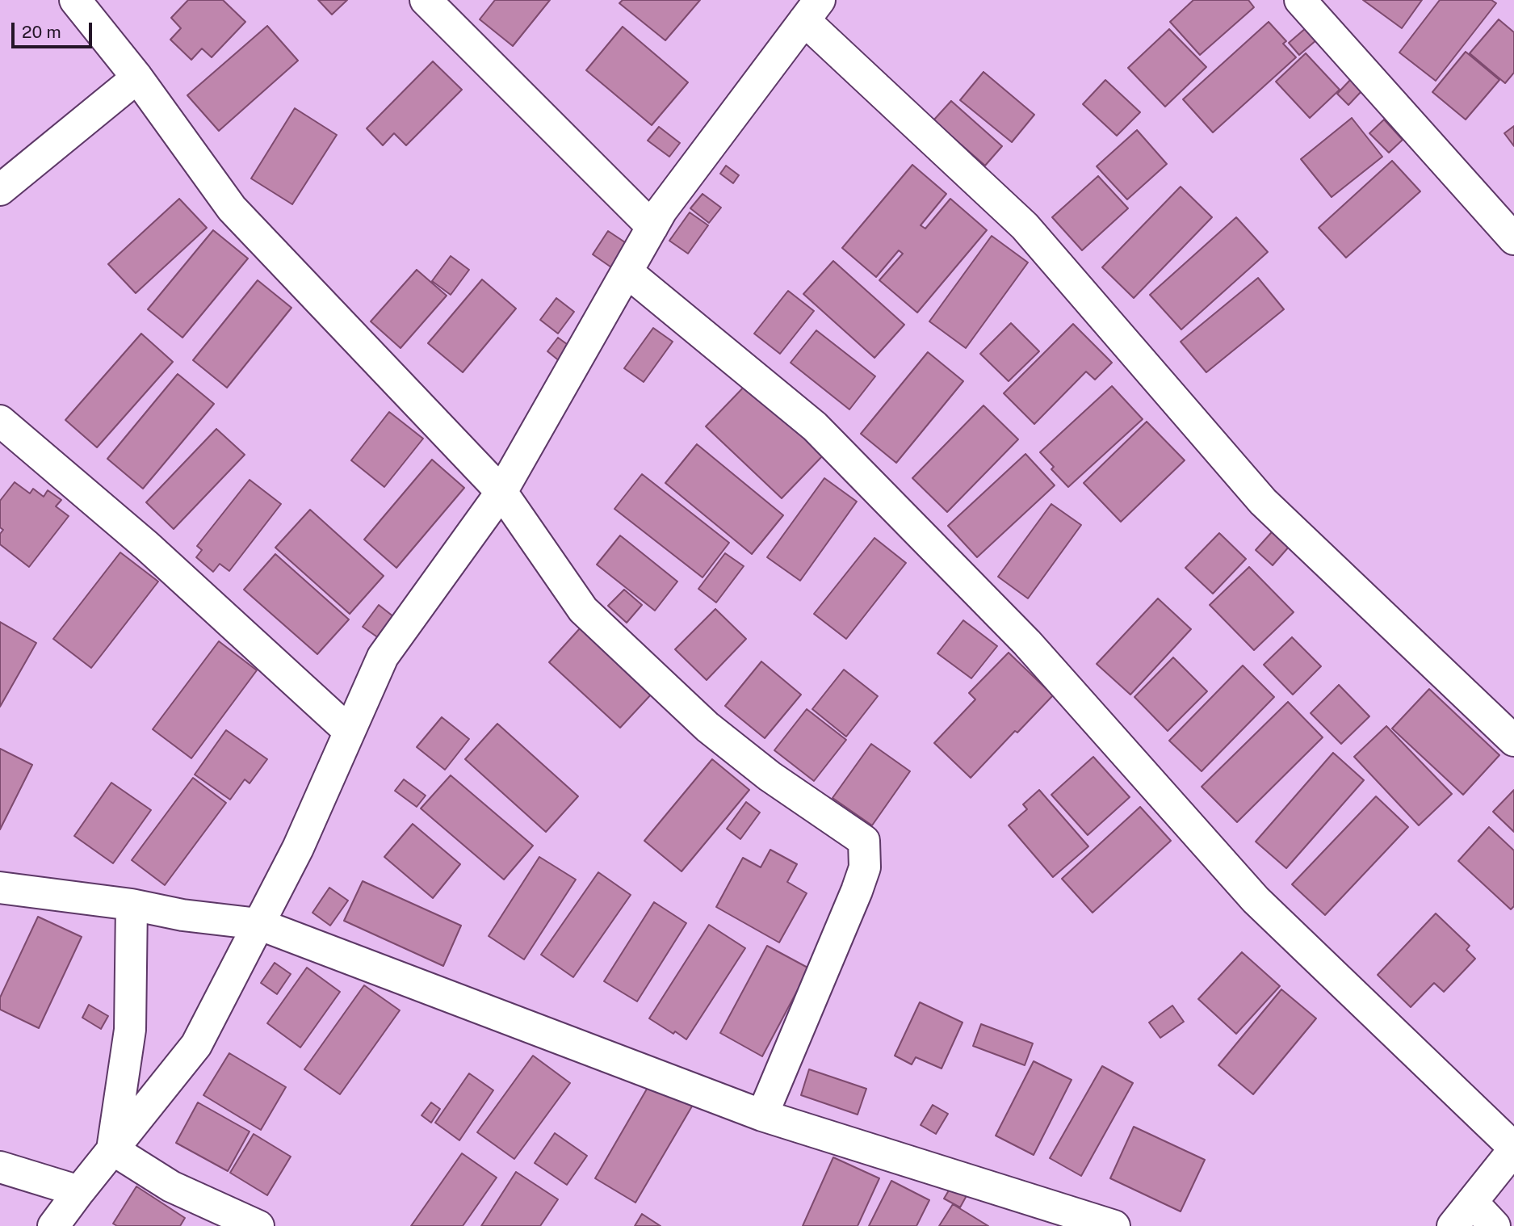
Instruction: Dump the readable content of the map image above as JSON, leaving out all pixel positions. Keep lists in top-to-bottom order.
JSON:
{
  "scale_bar": "20 m"
}
